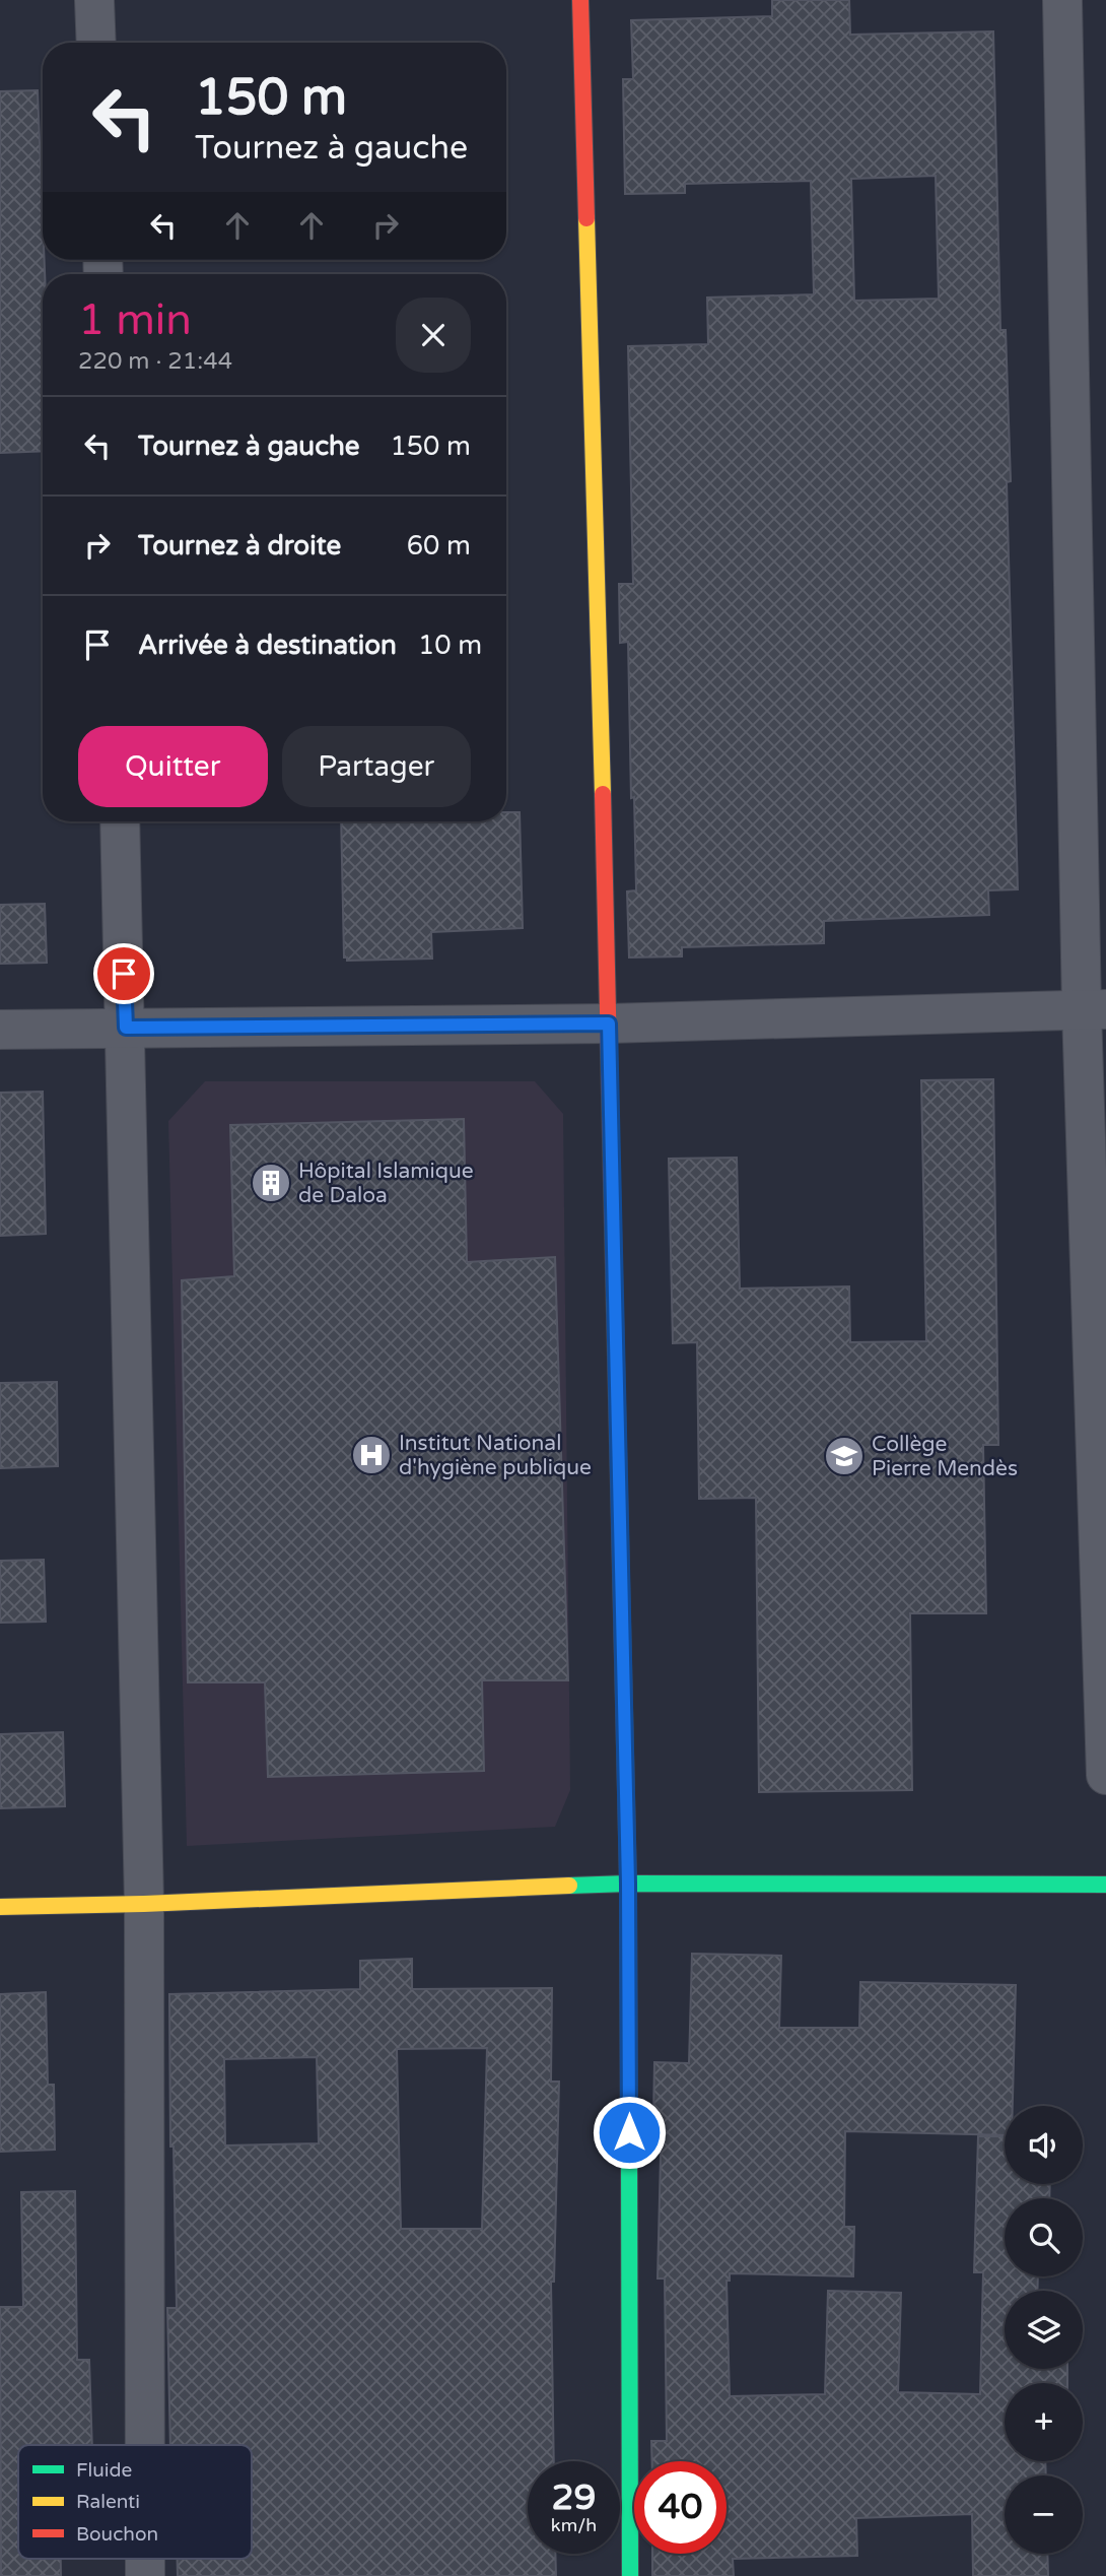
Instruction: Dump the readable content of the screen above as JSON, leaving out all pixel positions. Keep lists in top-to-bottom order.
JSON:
{
  "places": {
    "building": ["Hôpital Islamique de Daloa"],
    "hospital": ["Institut National d'hygiène publique"],
    "school or university": ["Collège Pierre Mendès"]
  },
  "legend": ["Fluide", "Ralenti", "Bouchon"],
  "page": {
    "turn": ["150 m", "Tournez à gauche"],
    "heading": ["1 min", "220 m · 21:44"],
    "list": [
      {
        "name": "Tournez à gauche",
        "value": "150 m"
      },
      {
        "name": "Tournez à droite",
        "value": "60 m"
      },
      {
        "name": "Arrivée à destination",
        "value": "10 m"
      }
    ],
    "buttons": ["Quitter", "Partager"],
    "map_buttons": ["+", "−"],
    "speed": "29 km/h",
    "limit": "40"
  }
}
